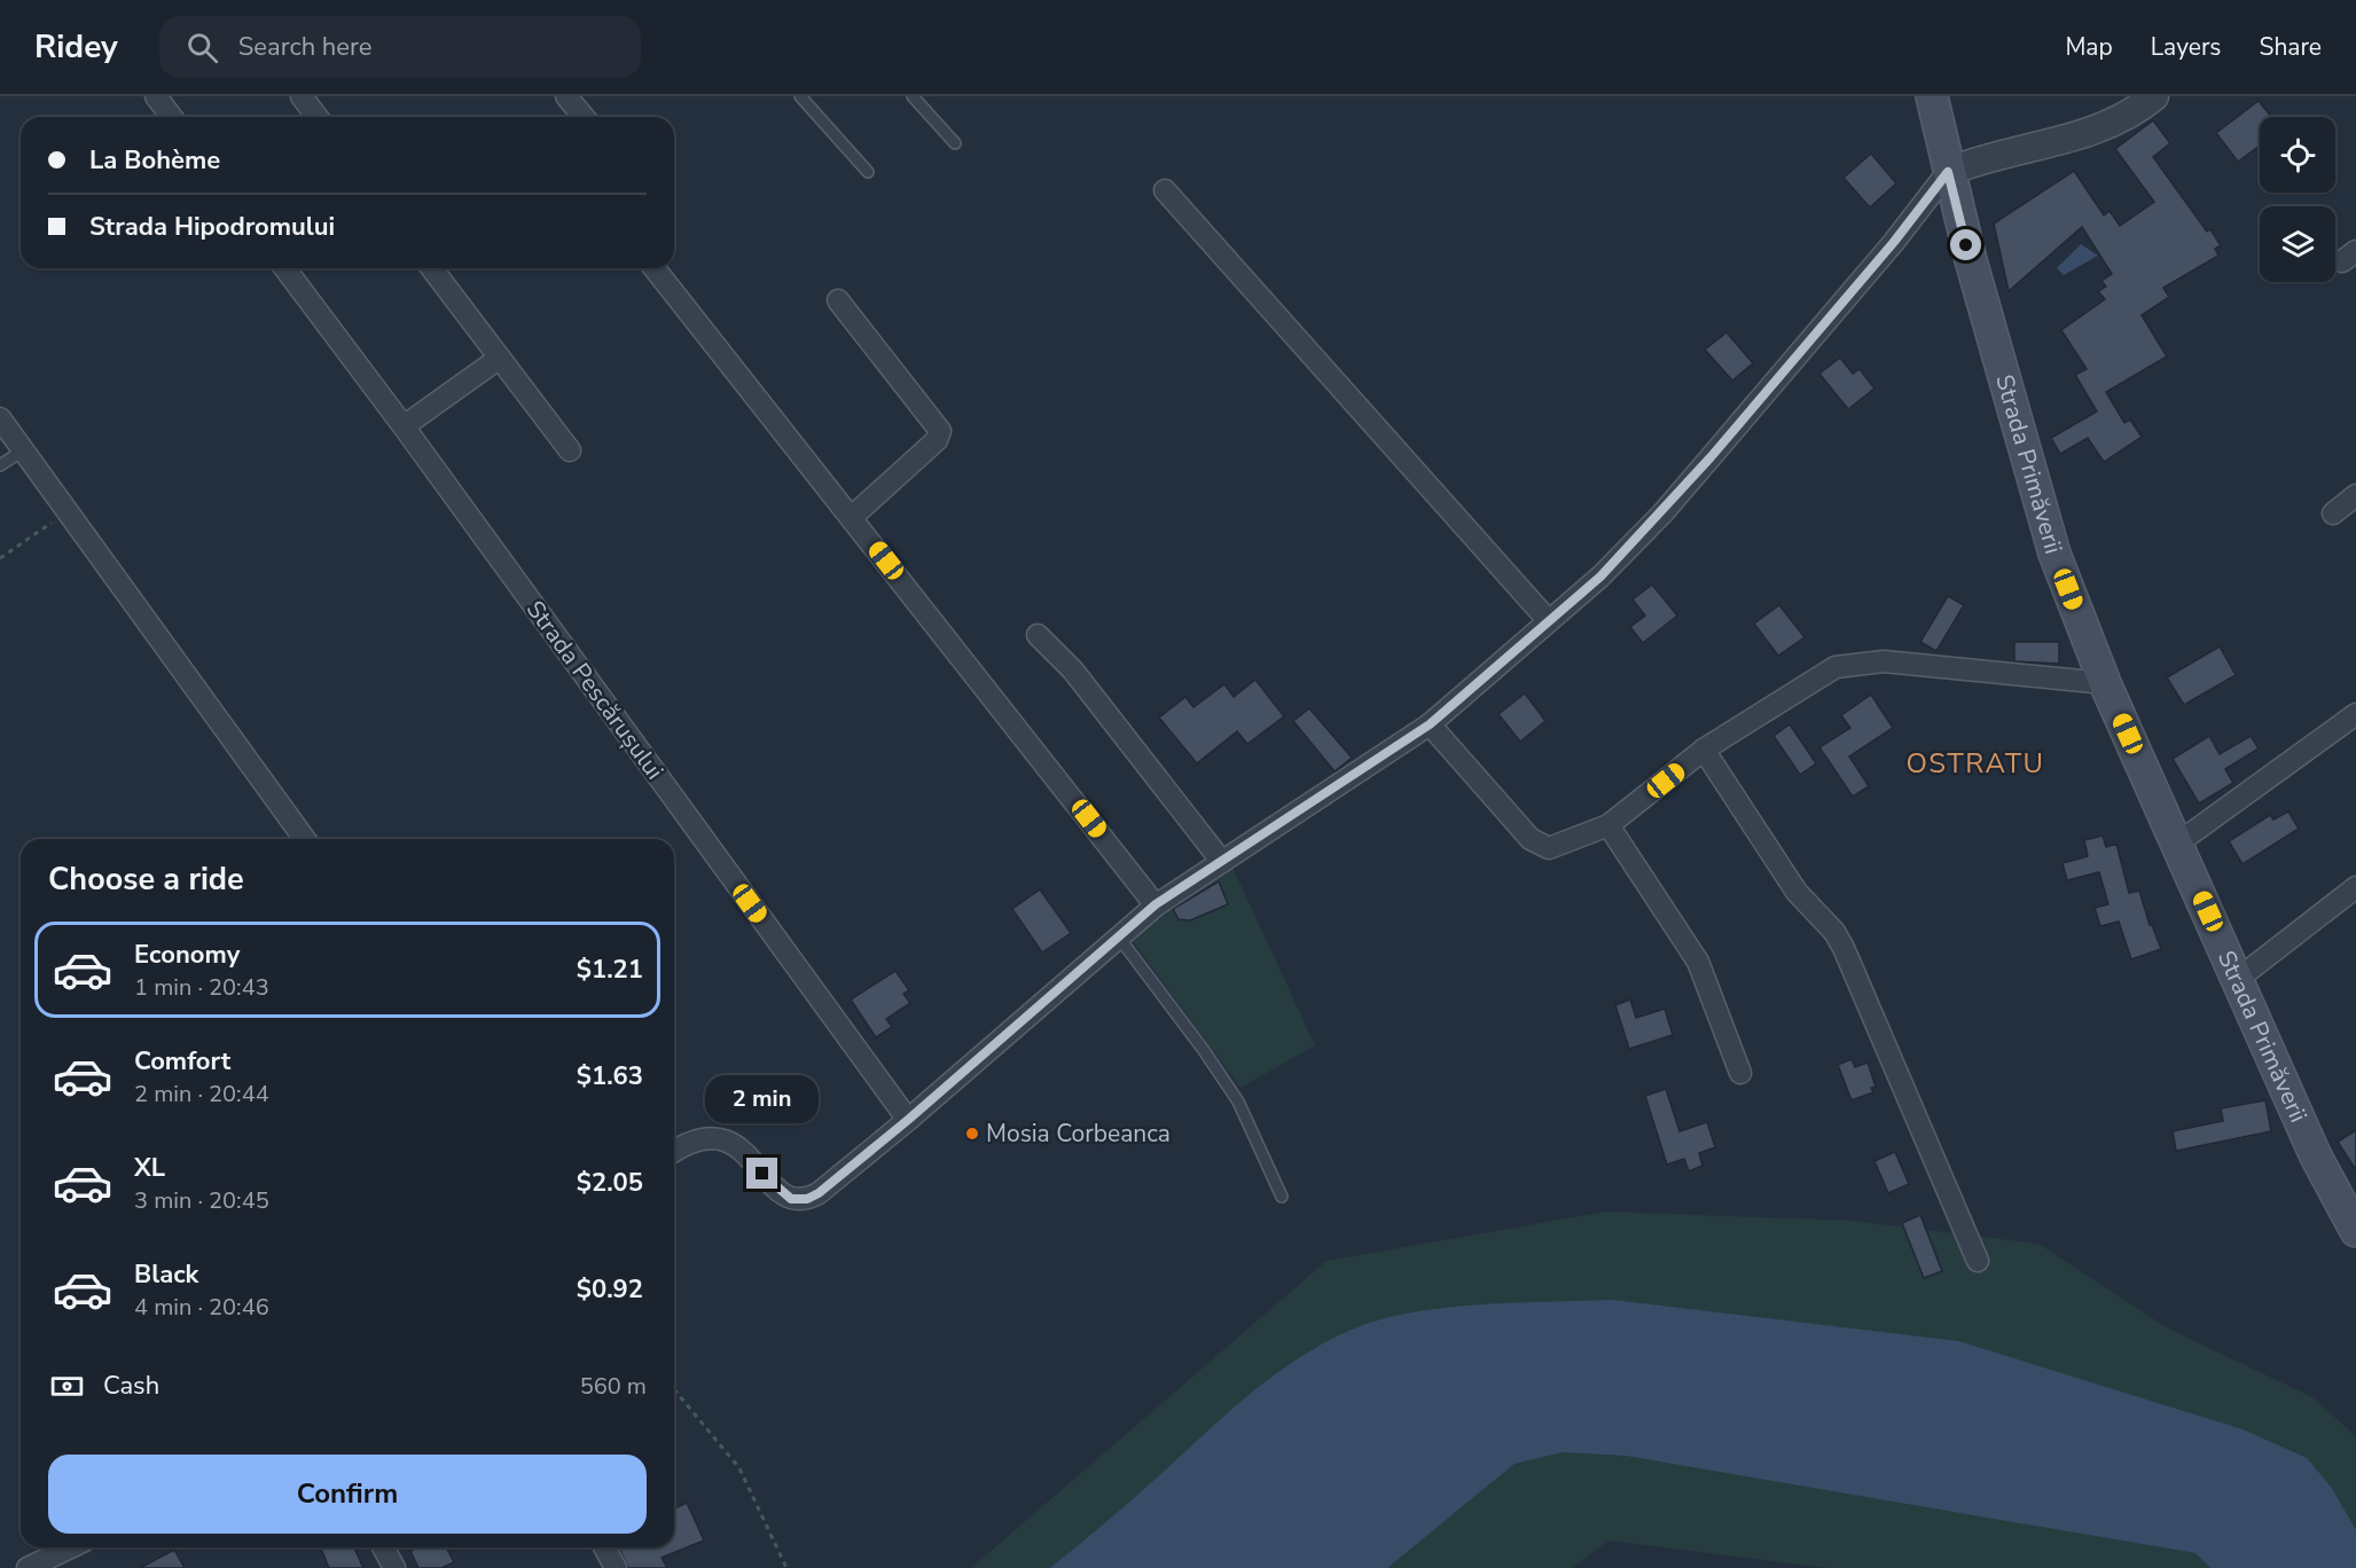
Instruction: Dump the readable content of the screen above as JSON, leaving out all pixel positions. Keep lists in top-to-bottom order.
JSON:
{
  "streets": {
    "main road": ["Strada Primăverii"],
    "street": ["Strada Pescărușului"]
  },
  "districts": ["OSTRATU"],
  "places": ["Mosia Corbeanca"],
  "page": {
    "header": "Ridey",
    "search": "Search here",
    "nav": ["Map", "Layers", "Share"],
    "banner": ["La Bohème", "Strada Hipodromului"],
    "heading": "Choose a ride",
    "list": [
      {
        "name": "Economy",
        "note": "1 min · 20:43",
        "value": "$1.21"
      },
      {
        "name": "Comfort",
        "note": "2 min · 20:44",
        "value": "$1.63"
      },
      {
        "name": "XL",
        "note": "3 min · 20:45",
        "value": "$2.05"
      },
      {
        "name": "Black",
        "note": "4 min · 20:46",
        "value": "$0.92"
      }
    ],
    "bubble": "2 min",
    "pay": ["Cash", "560 m"],
    "buttons": "Confirm"
  }
}
